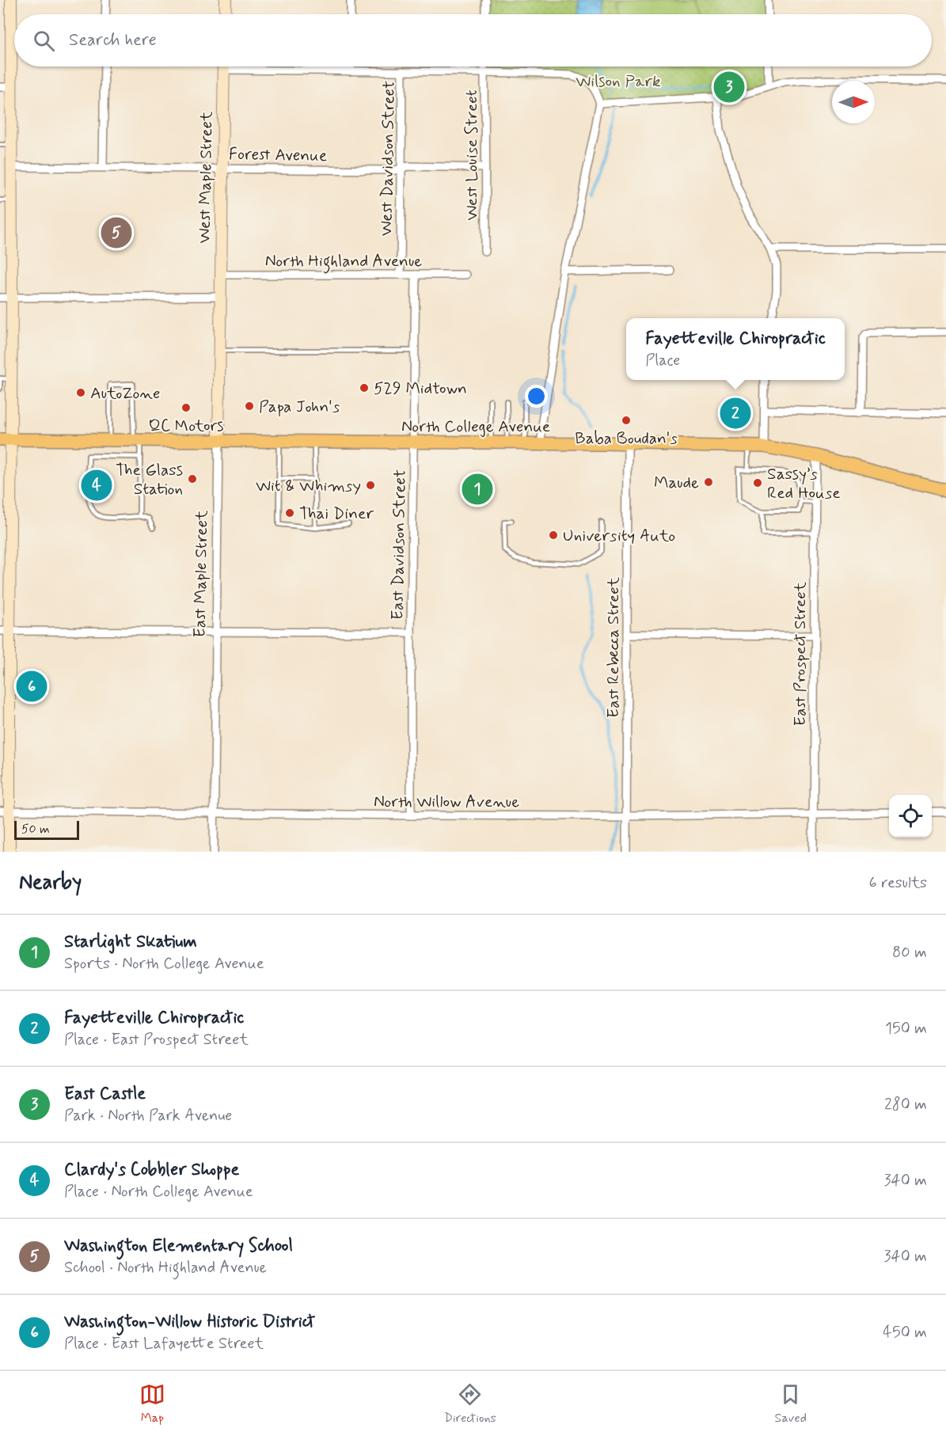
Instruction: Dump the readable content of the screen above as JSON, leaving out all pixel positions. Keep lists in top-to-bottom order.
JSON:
{
  "streets": {
    "main road": ["North College Avenue"],
    "street": [
      "Forest Avenue",
      "West Louise Street",
      "West Davidson Street",
      "West Maple Street",
      "North Highland Avenue",
      "East Davidson Street",
      "East Maple Street",
      "East Rebecca Street",
      "East Prospect Street",
      "North Willow Avenue"
    ]
  },
  "crossings": [
    ["Forest Avenue", "West Louise Street"],
    ["Forest Avenue", "West Davidson Street"],
    ["Forest Avenue", "West Maple Street"],
    ["West Davidson Street", "North Highland Avenue"],
    ["West Maple Street", "North Highland Avenue"],
    ["West Maple Street", "East Maple Street"],
    ["North Highland Avenue", "East Davidson Street"],
    ["North College Avenue", "East Davidson Street"],
    ["North College Avenue", "East Maple Street"],
    ["North College Avenue", "East Rebecca Street"],
    ["North College Avenue", "East Prospect Street"],
    ["East Davidson Street", "North Willow Avenue"],
    ["East Maple Street", "North Willow Avenue"],
    ["East Rebecca Street", "North Willow Avenue"],
    ["East Prospect Street", "North Willow Avenue"]
  ],
  "parks": ["Wilson Park"],
  "places": [
    "529 Midtown",
    "AutoZone",
    "Papa John's",
    "QC Motors",
    "Baba Boudan's",
    "The Glass Station",
    "Maude",
    "Sassy’s Red House",
    "Wit & Whimsy",
    "Thai Diner",
    "University Auto"
  ],
  "scale_bar": "50 m",
  "north": "right",
  "page": {
    "search": "Search here",
    "pins": [
      "3",
      "5",
      "2",
      "4",
      "1",
      "6"
    ],
    "popup": ["Fayetteville Chiropractic", "Place"],
    "scale": "50 m",
    "heading": ["Nearby", "6 results"],
    "list": [
      {
        "mark": "1",
        "name": "Starlight Skatium",
        "note": "Sports · North College Avenue",
        "value": "80 m"
      },
      {
        "mark": "2",
        "name": "Fayetteville Chiropractic",
        "note": "Place · East Prospect Street",
        "value": "150 m"
      },
      {
        "mark": "3",
        "name": "East Castle",
        "note": "Park · North Park Avenue",
        "value": "280 m"
      },
      {
        "mark": "4",
        "name": "Clardy's Cobbler Shoppe",
        "note": "Place · North College Avenue",
        "value": "340 m"
      },
      {
        "mark": "5",
        "name": "Washington Elementary School",
        "note": "School · North Highland Avenue",
        "value": "340 m"
      },
      {
        "mark": "6",
        "name": "Washington-Willow Historic District",
        "note": "Place · East Lafayette Street",
        "value": "450 m"
      }
    ],
    "nav": ["Map", "Directions", "Saved"]
  }
}
